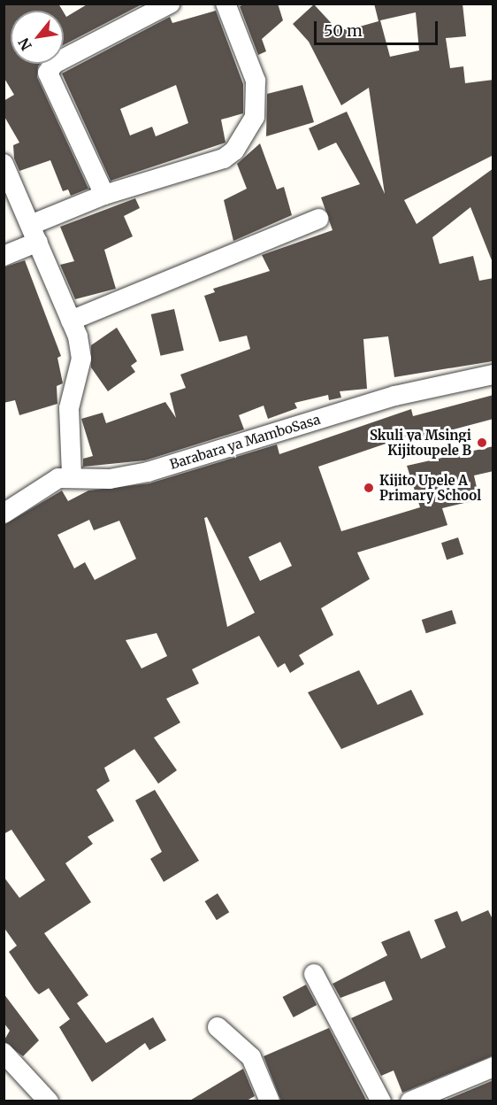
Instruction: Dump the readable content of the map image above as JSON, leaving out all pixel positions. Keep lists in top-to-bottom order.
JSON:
{
  "streets": {
    "street": ["Barabara ya MamboSasa"]
  },
  "places": ["Skuli ya Msingi Kijitoupele B", "Kijito Upele A Primary School"],
  "scale_bar": "50 m",
  "north": "bottom left"
}
